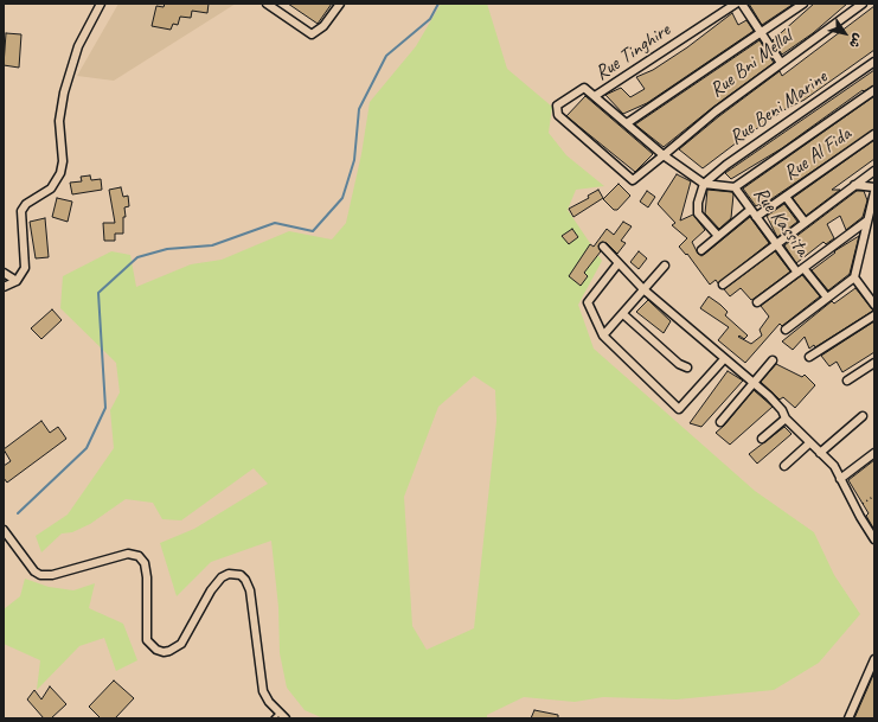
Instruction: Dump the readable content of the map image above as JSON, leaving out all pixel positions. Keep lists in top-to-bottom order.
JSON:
{
  "streets": {
    "street": [
      "Rue Tinghire",
      "Rue Bni Mellal",
      "Rue Beni Marine",
      "Rue Al Fida",
      "Rue Kassita"
    ]
  },
  "crossings": [
    ["Rue Tinghire", "Rue Kassita"],
    ["Rue Bni Mellal", "Rue Kassita"],
    ["Rue Beni Marine", "Rue Kassita"],
    ["Rue Al Fida", "Rue Kassita"]
  ],
  "north": "bottom right"
}
